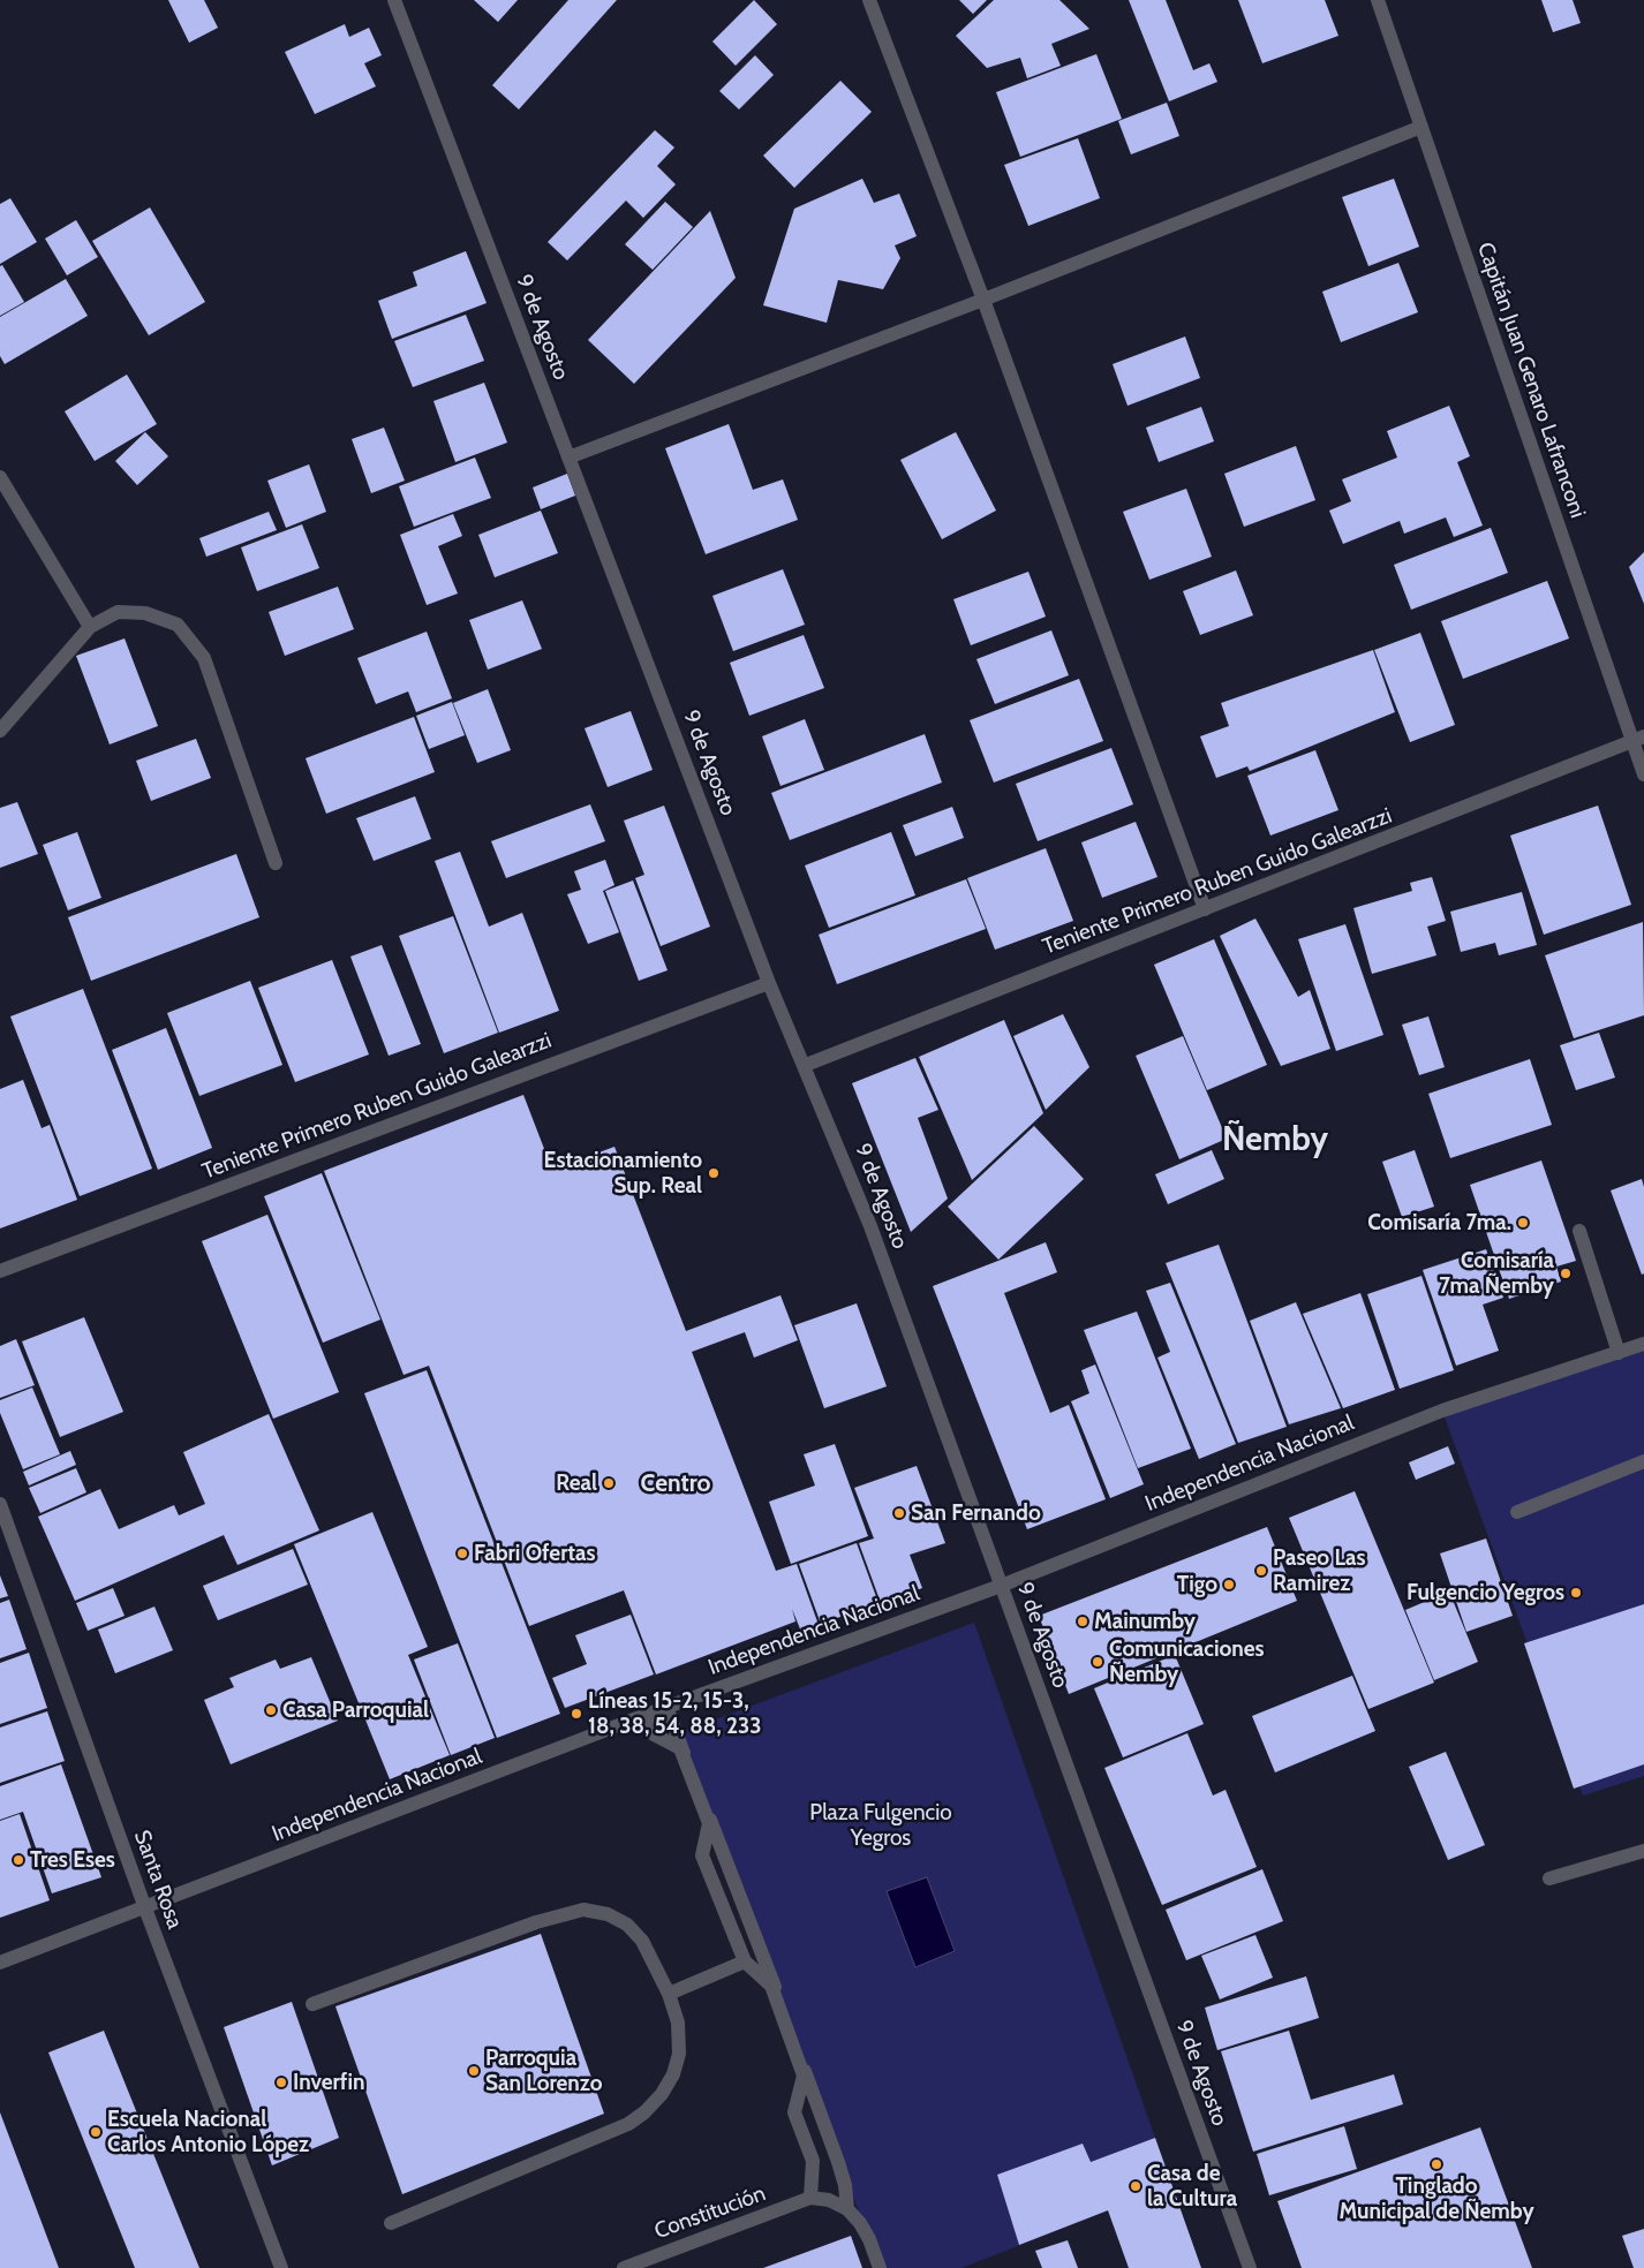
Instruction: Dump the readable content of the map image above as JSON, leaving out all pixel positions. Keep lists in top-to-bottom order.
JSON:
{
  "streets": {
    "street": [
      "9 de Agosto",
      "Capitán Juan Genaro Lafranconi",
      "Teniente Primero Ruben Guido Galearzzi",
      "Independencia Nacional",
      "Santa Rosa",
      "Constitución"
    ]
  },
  "crossings": [
    ["9 de Agosto", "Teniente Primero Ruben Guido Galearzzi"],
    ["9 de Agosto", "Independencia Nacional"],
    ["Capitán Juan Genaro Lafranconi", "Teniente Primero Ruben Guido Galearzzi"],
    ["Independencia Nacional", "Santa Rosa"]
  ],
  "districts": ["Ñemby", "Centro"],
  "parks": ["Plaza Fulgencio Yegros"],
  "places": [
    "Estacionamiento Sup. Real",
    "Comisaría 7ma.",
    "Comisaría 7ma Ñemby",
    "Real",
    "San Fernando",
    "Fabri Ofertas",
    "Paseo Las Ramirez",
    "Tigo",
    "Fulgencio Yegros",
    "Mainumby",
    "Comunicaciones Ñemby",
    "Casa Parroquial",
    "Líneas 15-2, 15-3, 18, 38, 54, 88, 233",
    "Tres Eses",
    "Parroquia San Lorenzo",
    "Inverfin",
    "Escuela Nacional Carlos Antonio López",
    "Tinglado Municipal de Ñemby",
    "Casa de la Cultura"
  ]
}
